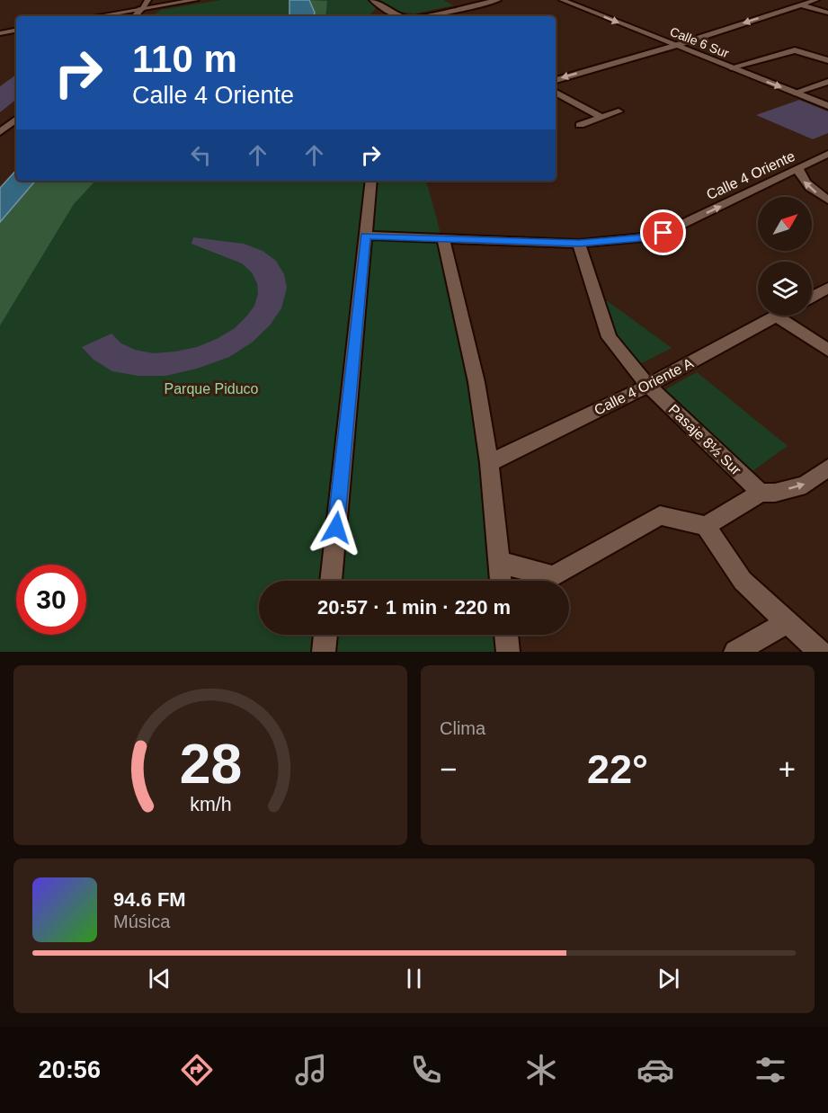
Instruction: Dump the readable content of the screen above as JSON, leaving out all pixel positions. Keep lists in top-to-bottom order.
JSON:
{
  "streets": {
    "street": [
      "Calle 6 Sur",
      "Calle 4 Oriente",
      "Calle 4 Oriente A",
      "Pasaje 8½ Sur"
    ]
  },
  "crossings": [
    ["Calle 4 Oriente", "Pasaje 8½ Sur"],
    ["Calle 4 Oriente A", "Pasaje 8½ Sur"]
  ],
  "parks": ["Parque Piduco"],
  "north": "top right",
  "page": {
    "turn": ["110 m", "Calle 4 Oriente"],
    "limit": "30",
    "trip": "20:57 · 1 min · 220 m",
    "tile": "Clima",
    "heat": ["−", "22°", "+"],
    "song": ["94.6 FM", "Música"],
    "tabs": "20:56",
    "gauge": ["28", "km/h"]
  }
}
